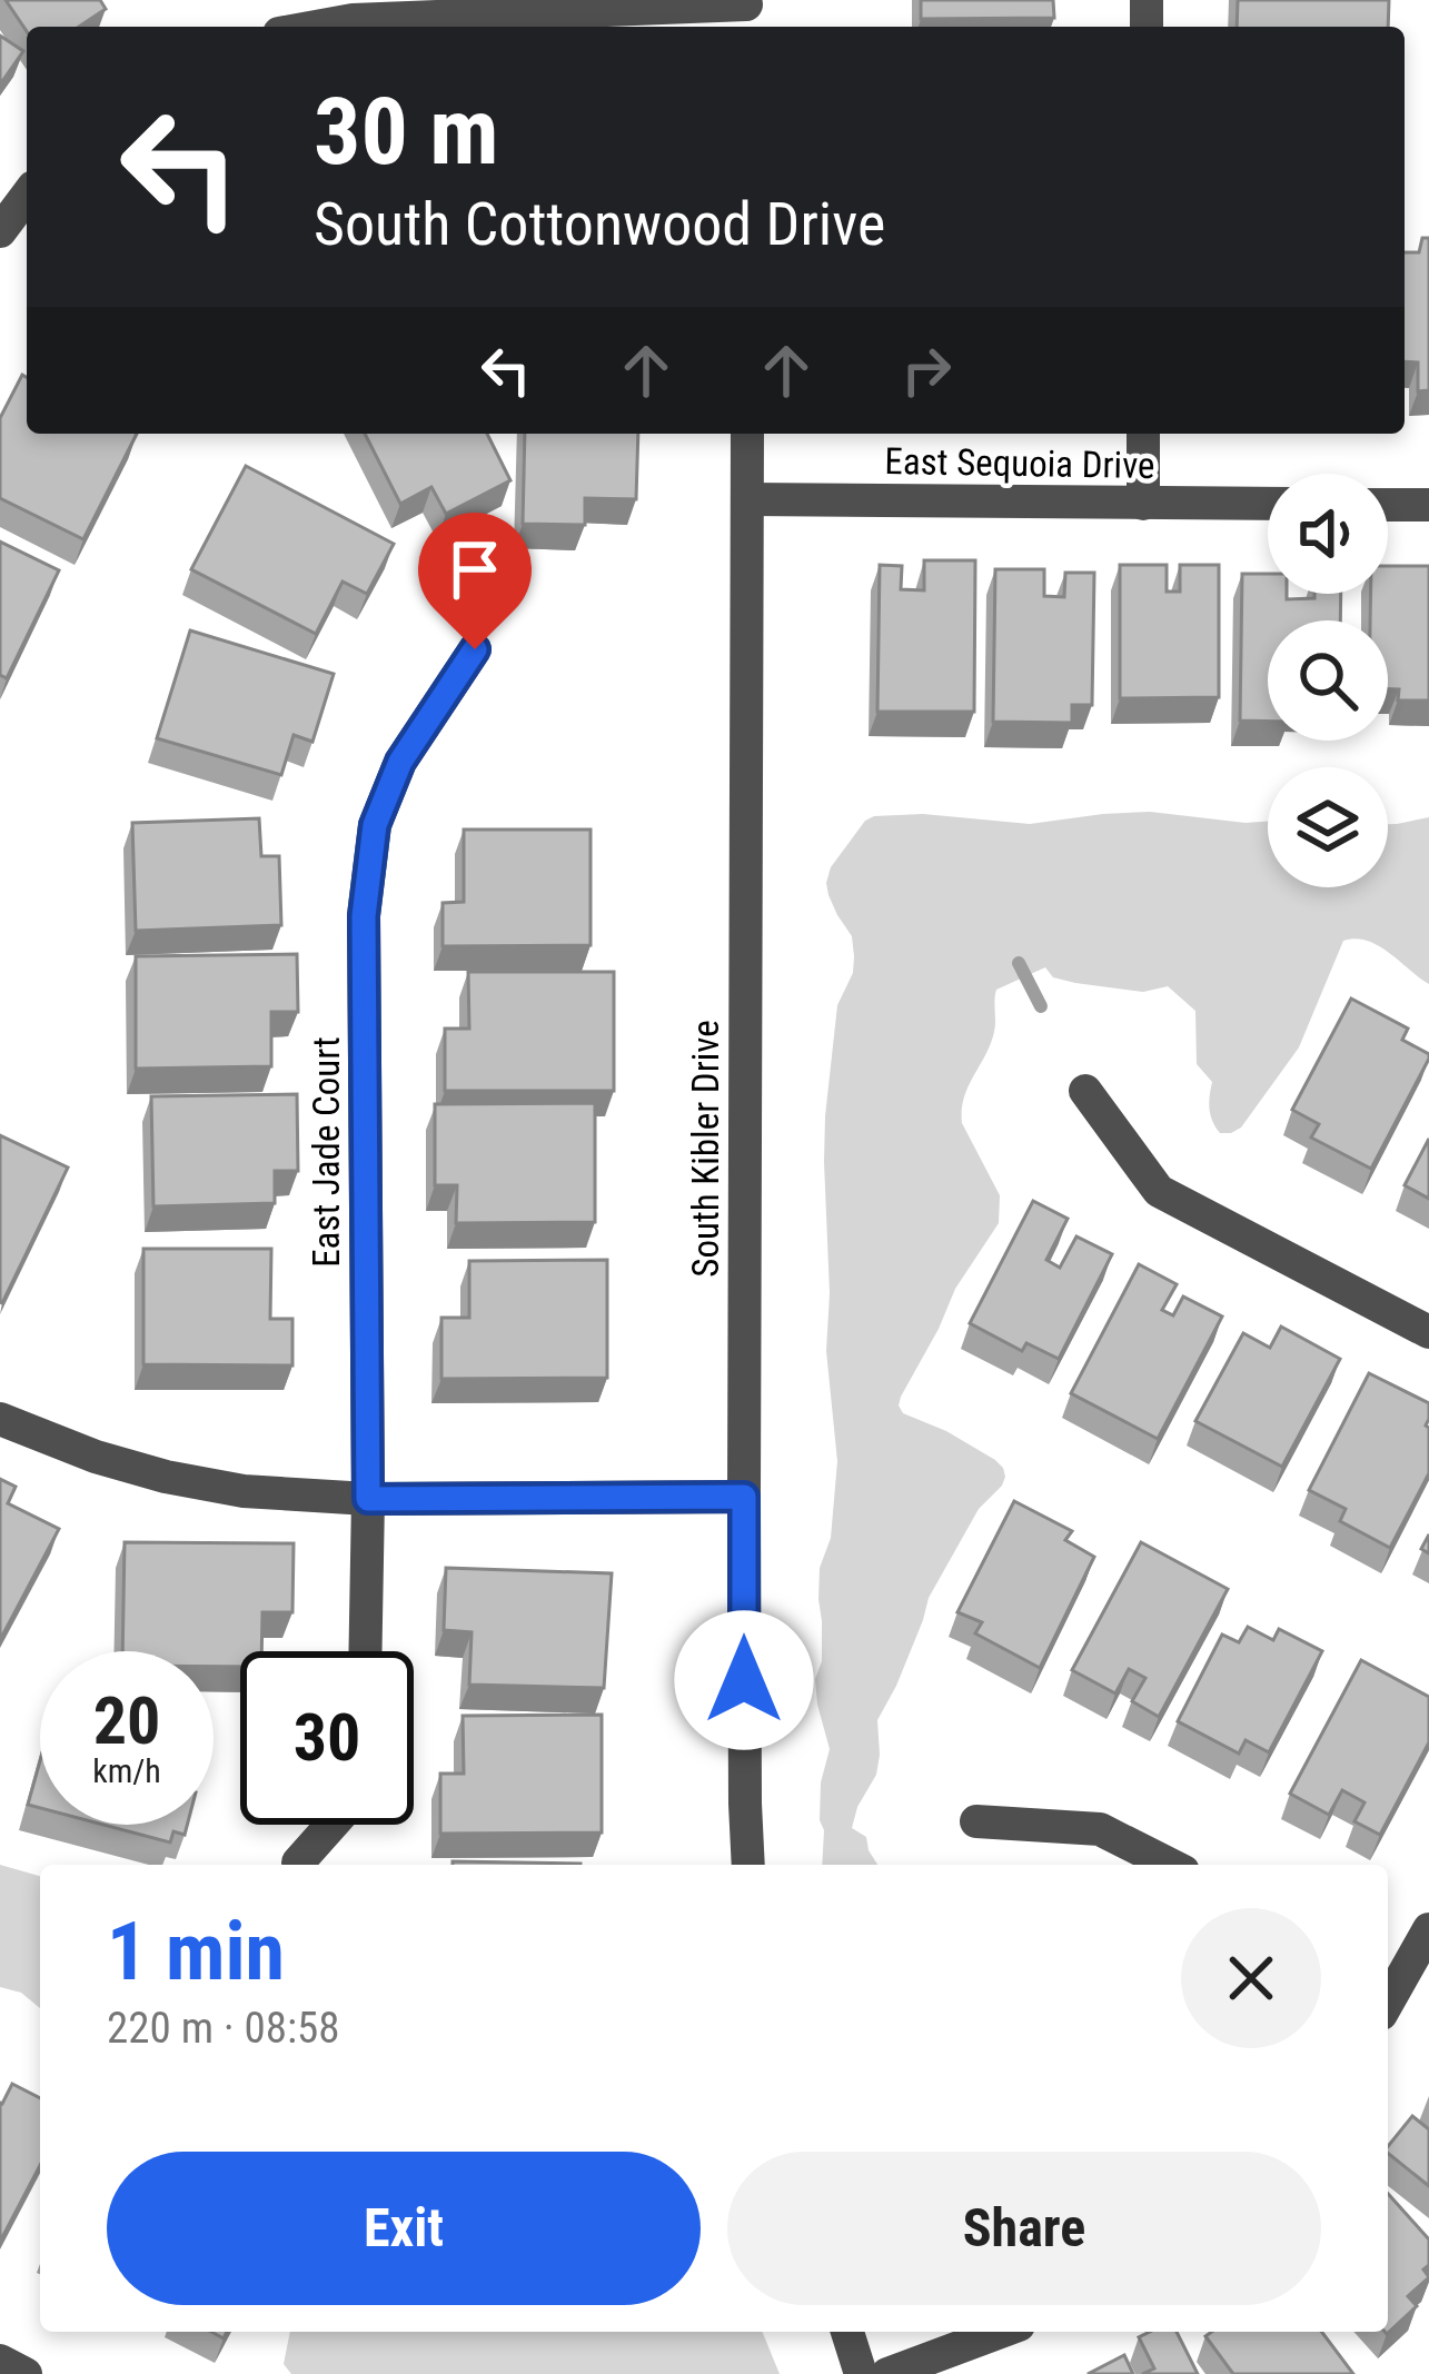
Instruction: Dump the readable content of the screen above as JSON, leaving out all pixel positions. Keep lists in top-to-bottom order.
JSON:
{
  "streets": {
    "street": ["East Sequoia Drive", "South Kibler Drive", "East Jade Court"]
  },
  "crossings": [
    ["East Sequoia Drive", "South Kibler Drive"]
  ],
  "page": {
    "turn": ["30 m", "South Cottonwood Drive"],
    "speed": "20 km/h",
    "limit": "30",
    "heading": ["1 min", "220 m · 08:58"],
    "buttons": ["Exit", "Share"]
  }
}
